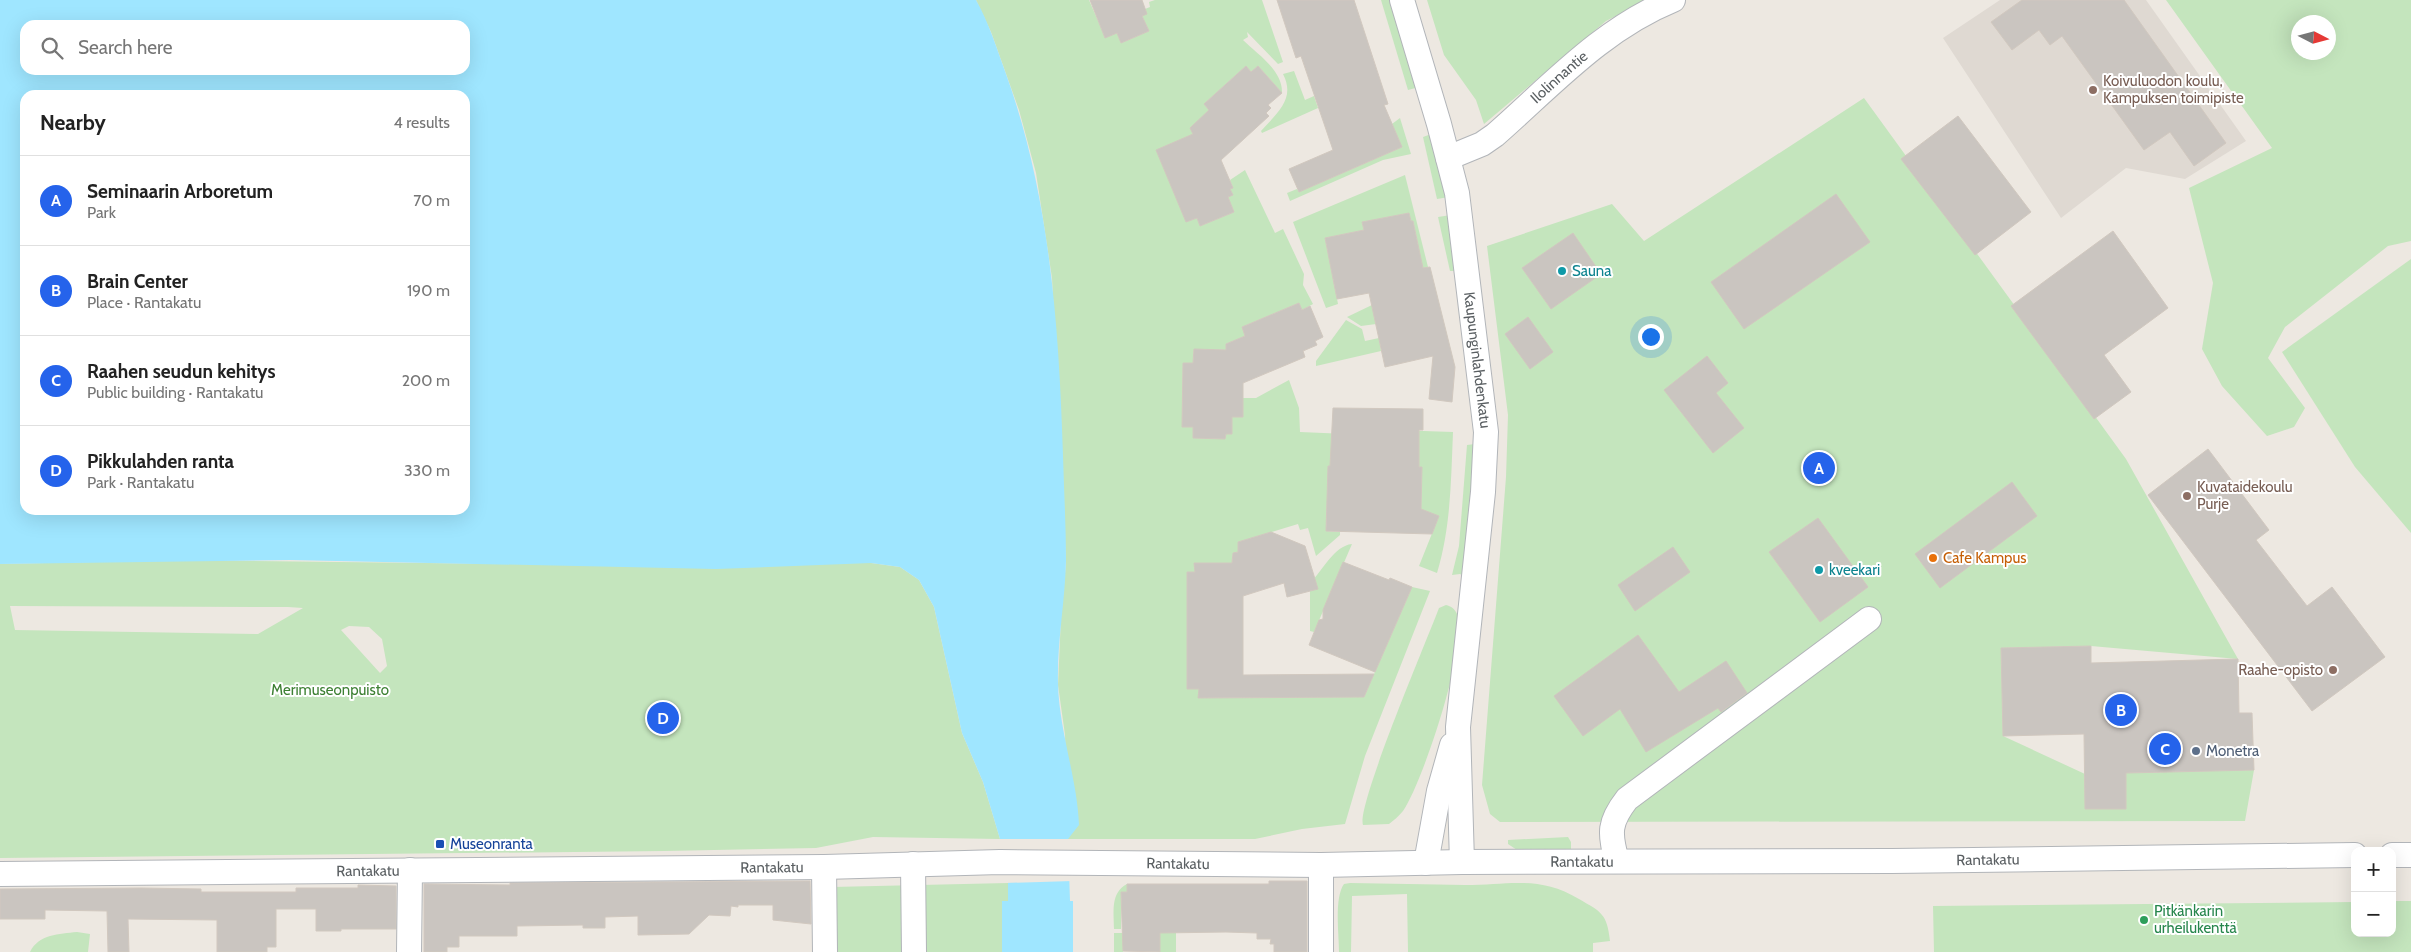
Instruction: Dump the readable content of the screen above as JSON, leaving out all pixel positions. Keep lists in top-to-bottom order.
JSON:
{
  "streets": {
    "street": ["Ilolinnantie", "Kaupunginlahdenkatu", "Rantakatu"]
  },
  "crossings": [
    ["Ilolinnantie", "Kaupunginlahdenkatu"],
    ["Kaupunginlahdenkatu", "Rantakatu"]
  ],
  "parks": ["Merimuseonpuisto"],
  "places": {
    "other": [
      "Koivuluodon koulu, Kampuksen toimipiste",
      "Sauna",
      "Kuvataidekoulu Purje",
      "Cafe Kampus",
      "kveekari",
      "Raahe-opisto",
      "Monetra",
      "Pitkänkarin urheilukenttä"
    ],
    "transit": ["Museonranta"]
  },
  "north": "right",
  "page": {
    "search": "Search here",
    "heading": ["Nearby", "4 results"],
    "list": [
      {
        "mark": "A",
        "name": "Seminaarin Arboretum",
        "note": "Park",
        "value": "70 m"
      },
      {
        "mark": "B",
        "name": "Brain Center",
        "note": "Place · Rantakatu",
        "value": "190 m"
      },
      {
        "mark": "C",
        "name": "Raahen seudun kehitys",
        "note": "Public building · Rantakatu",
        "value": "200 m"
      },
      {
        "mark": "D",
        "name": "Pikkulahden ranta",
        "note": "Park · Rantakatu",
        "value": "330 m"
      }
    ],
    "pins": [
      "A",
      "B",
      "D",
      "C"
    ],
    "map_buttons": ["+", "−"]
  }
}
